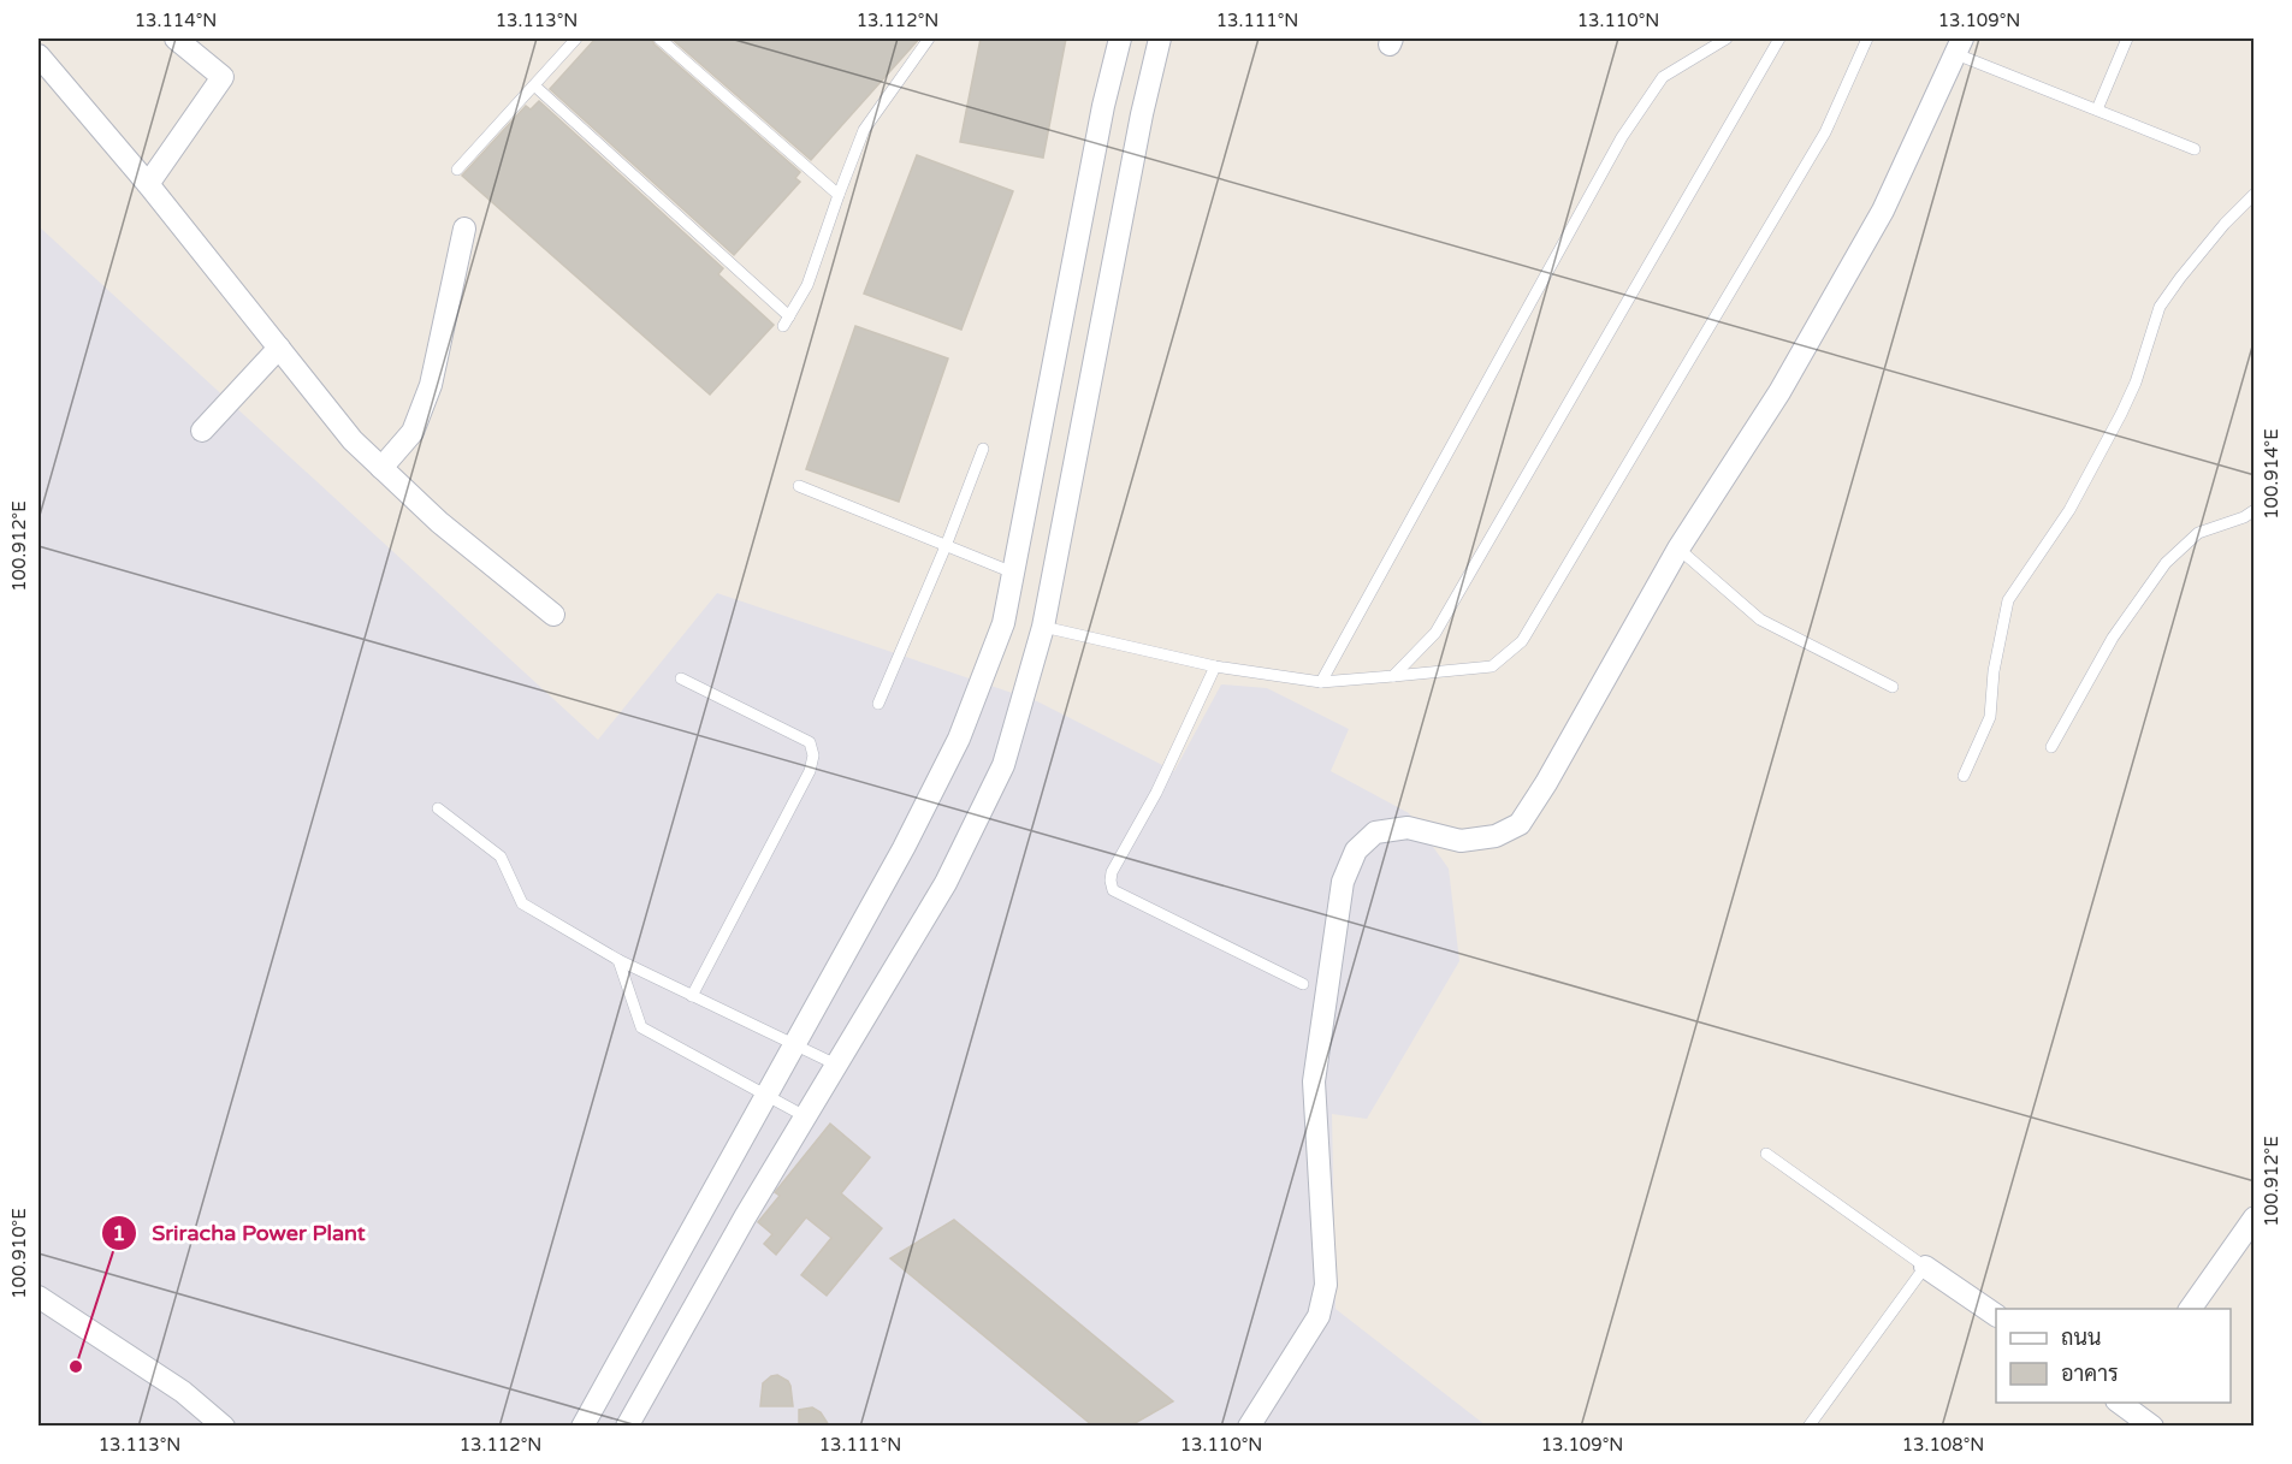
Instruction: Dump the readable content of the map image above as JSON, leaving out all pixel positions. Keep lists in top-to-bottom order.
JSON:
{
  "places": ["Sriracha Power Plant"],
  "legend": ["ถนน", "อาคาร"],
  "coordinates": [
    "13.114°N",
    "13.113°N",
    "13.112°N",
    "13.111°N",
    "13.110°N",
    "13.109°N",
    "100.914°E",
    "100.912°E",
    "100.910°E",
    "13.108°N"
  ]
}
